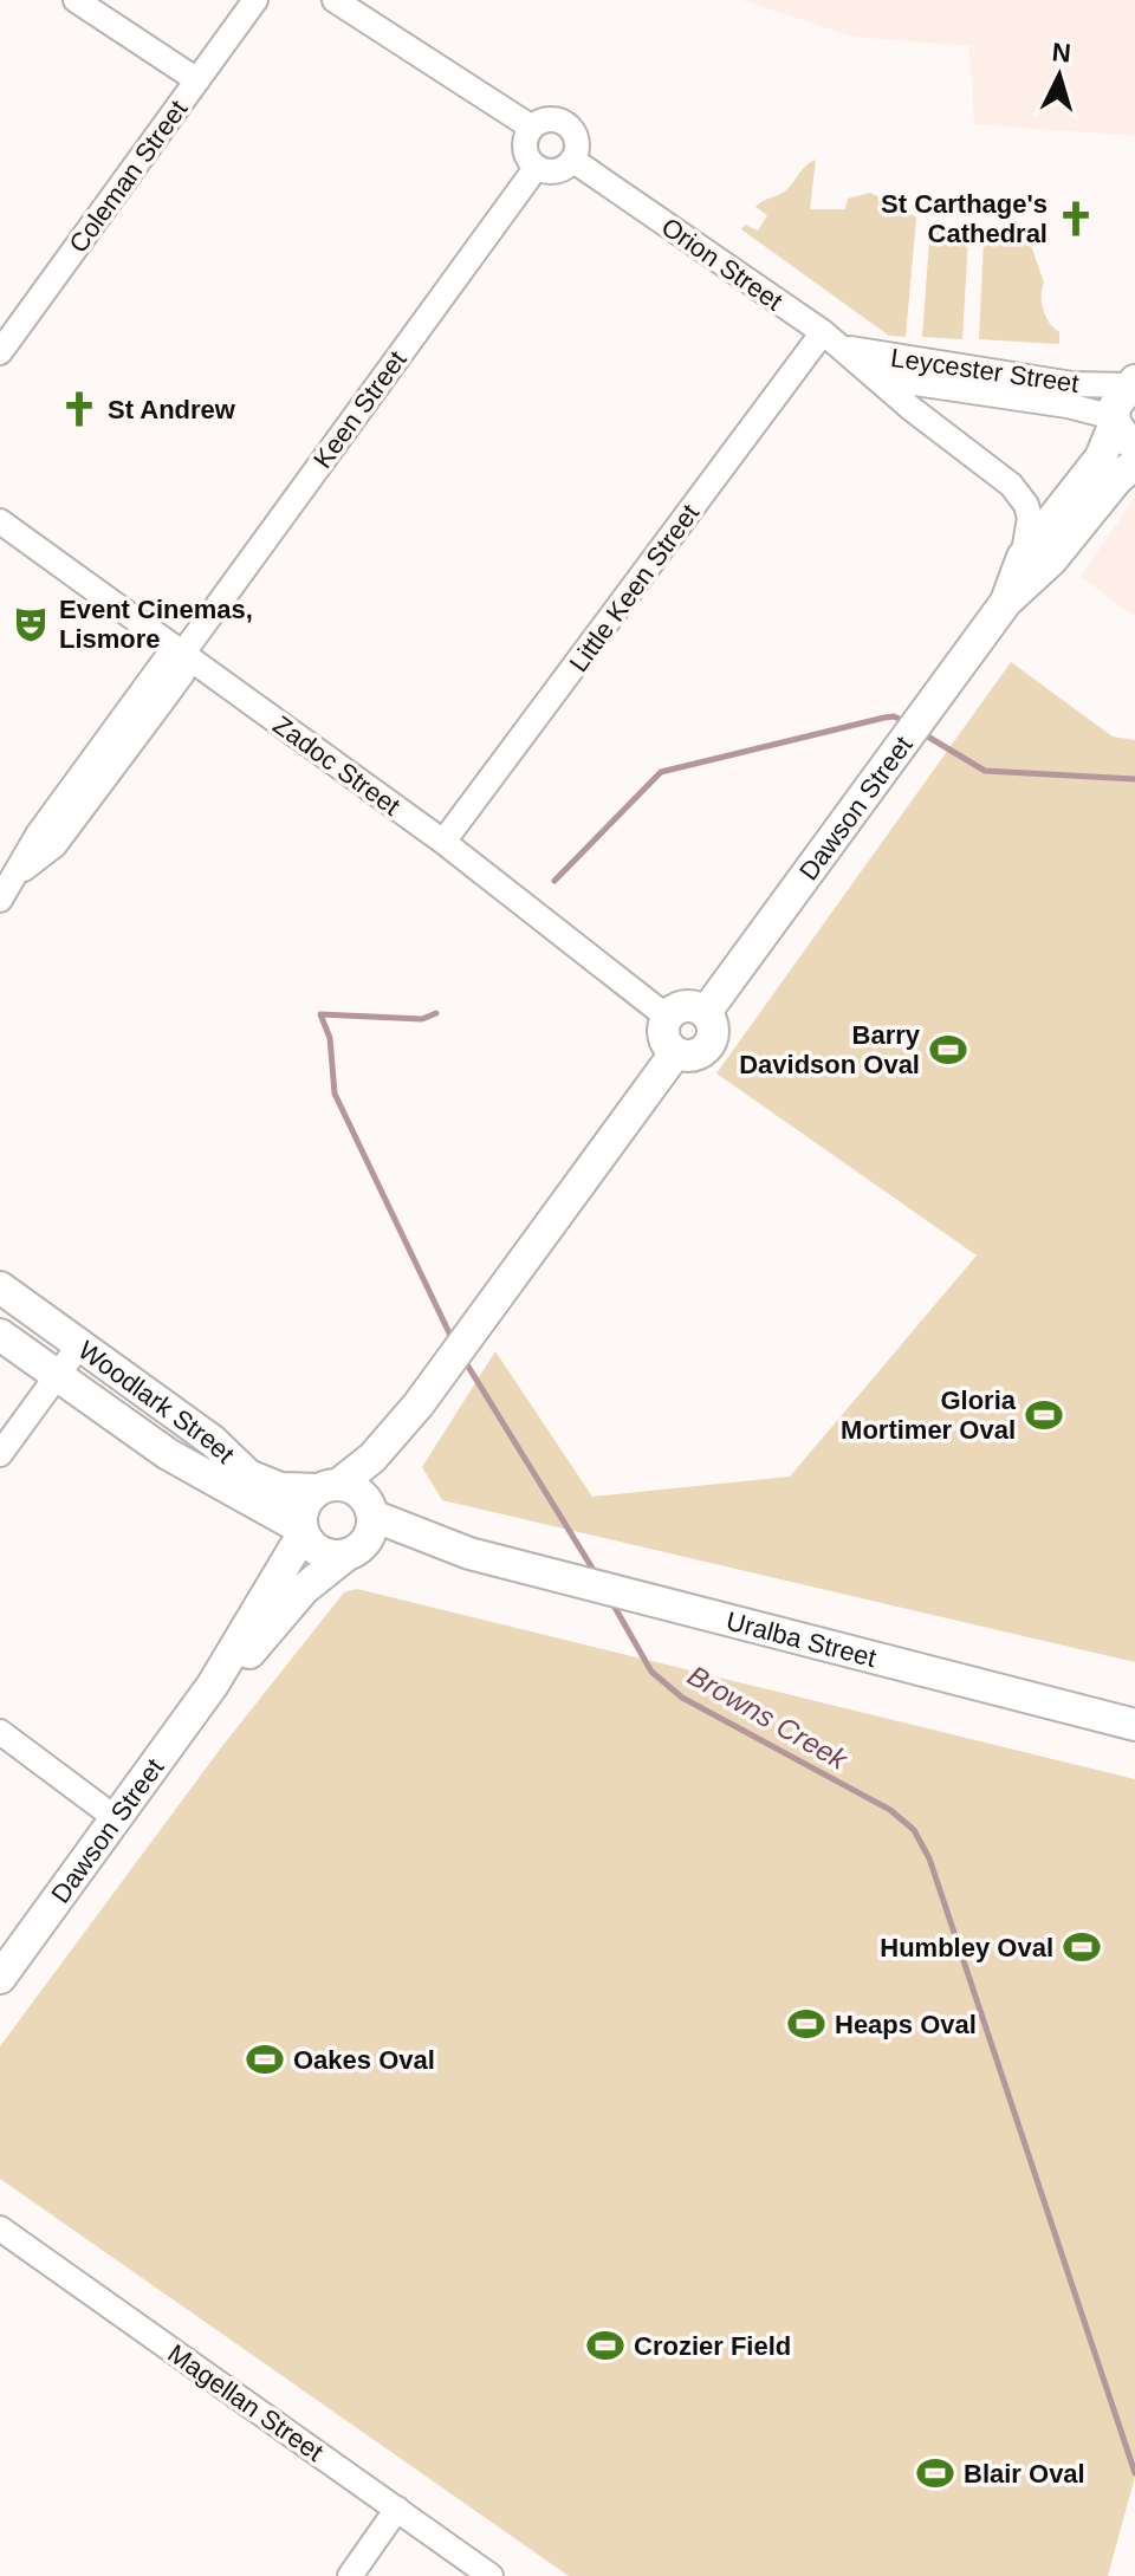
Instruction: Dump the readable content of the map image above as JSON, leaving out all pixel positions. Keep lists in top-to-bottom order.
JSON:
{
  "streets": {
    "main road": ["Dawson Street", "Woodlark Street", "Uralba Street"],
    "street": [
      "Coleman Street",
      "Orion Street",
      "Leycester Street",
      "Keen Street",
      "Little Keen Street",
      "Zadoc Street",
      "Magellan Street"
    ]
  },
  "crossings": [
    ["Orion Street", "Leycester Street"],
    ["Orion Street", "Keen Street"],
    ["Orion Street", "Little Keen Street"],
    ["Orion Street", "Dawson Street"],
    ["Leycester Street", "Little Keen Street"],
    ["Leycester Street", "Dawson Street"],
    ["Keen Street", "Zadoc Street"],
    ["Little Keen Street", "Zadoc Street"],
    ["Zadoc Street", "Dawson Street"],
    ["Dawson Street", "Woodlark Street"],
    ["Dawson Street", "Uralba Street"],
    ["Woodlark Street", "Uralba Street"]
  ],
  "water": ["Browns Creek"],
  "places": {
    "church": ["St Carthage's Cathedral", "St Andrew"],
    "theatre": ["Event Cinemas, Lismore"],
    "sports": [
      "Barry Davidson Oval",
      "Gloria Mortimer Oval",
      "Humbley Oval",
      "Heaps Oval",
      "Oakes Oval",
      "Crozier Field",
      "Blair Oval"
    ]
  },
  "north": "top"
}
